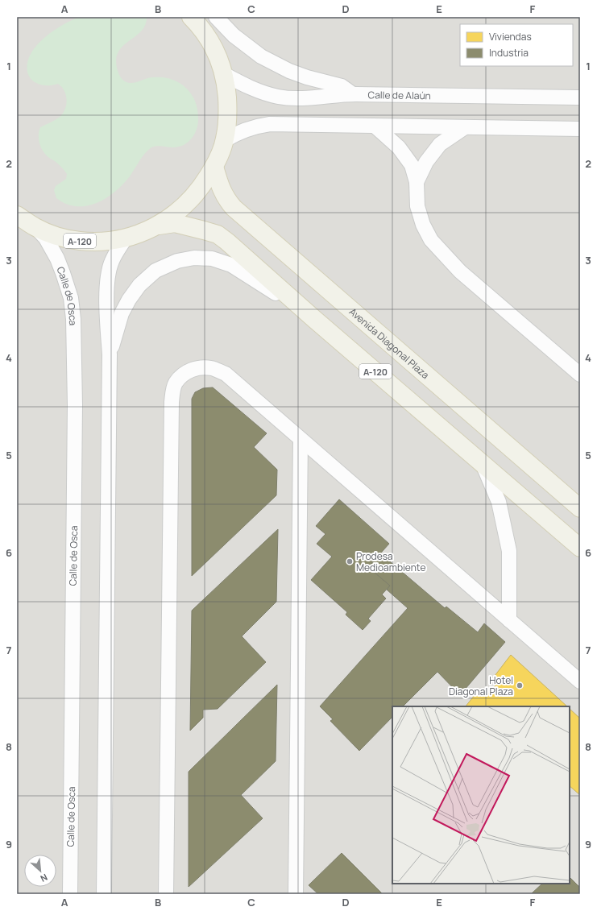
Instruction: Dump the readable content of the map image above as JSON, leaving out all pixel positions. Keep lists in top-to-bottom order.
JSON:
{
  "streets": {
    "main road": ["A-120", "Avenida Diagonal Plaza"],
    "street": ["Calle de Alaún", "Calle de Osca"]
  },
  "crossings": [
    ["Calle de Alaún", "A-120"],
    ["A-120", "Calle de Osca"],
    ["A-120", "Avenida Diagonal Plaza"]
  ],
  "places": ["Prodesa Medioambiente", "Hotel Diagonal Plaza"],
  "legend": ["Viviendas", "Industria"],
  "north": "bottom right",
  "grid": {
    "columns": [
      "A",
      "B",
      "C",
      "D",
      "E",
      "F"
    ],
    "rows": [
      "1",
      "2",
      "3",
      "4",
      "5",
      "6",
      "7",
      "8",
      "9"
    ]
  }
}
